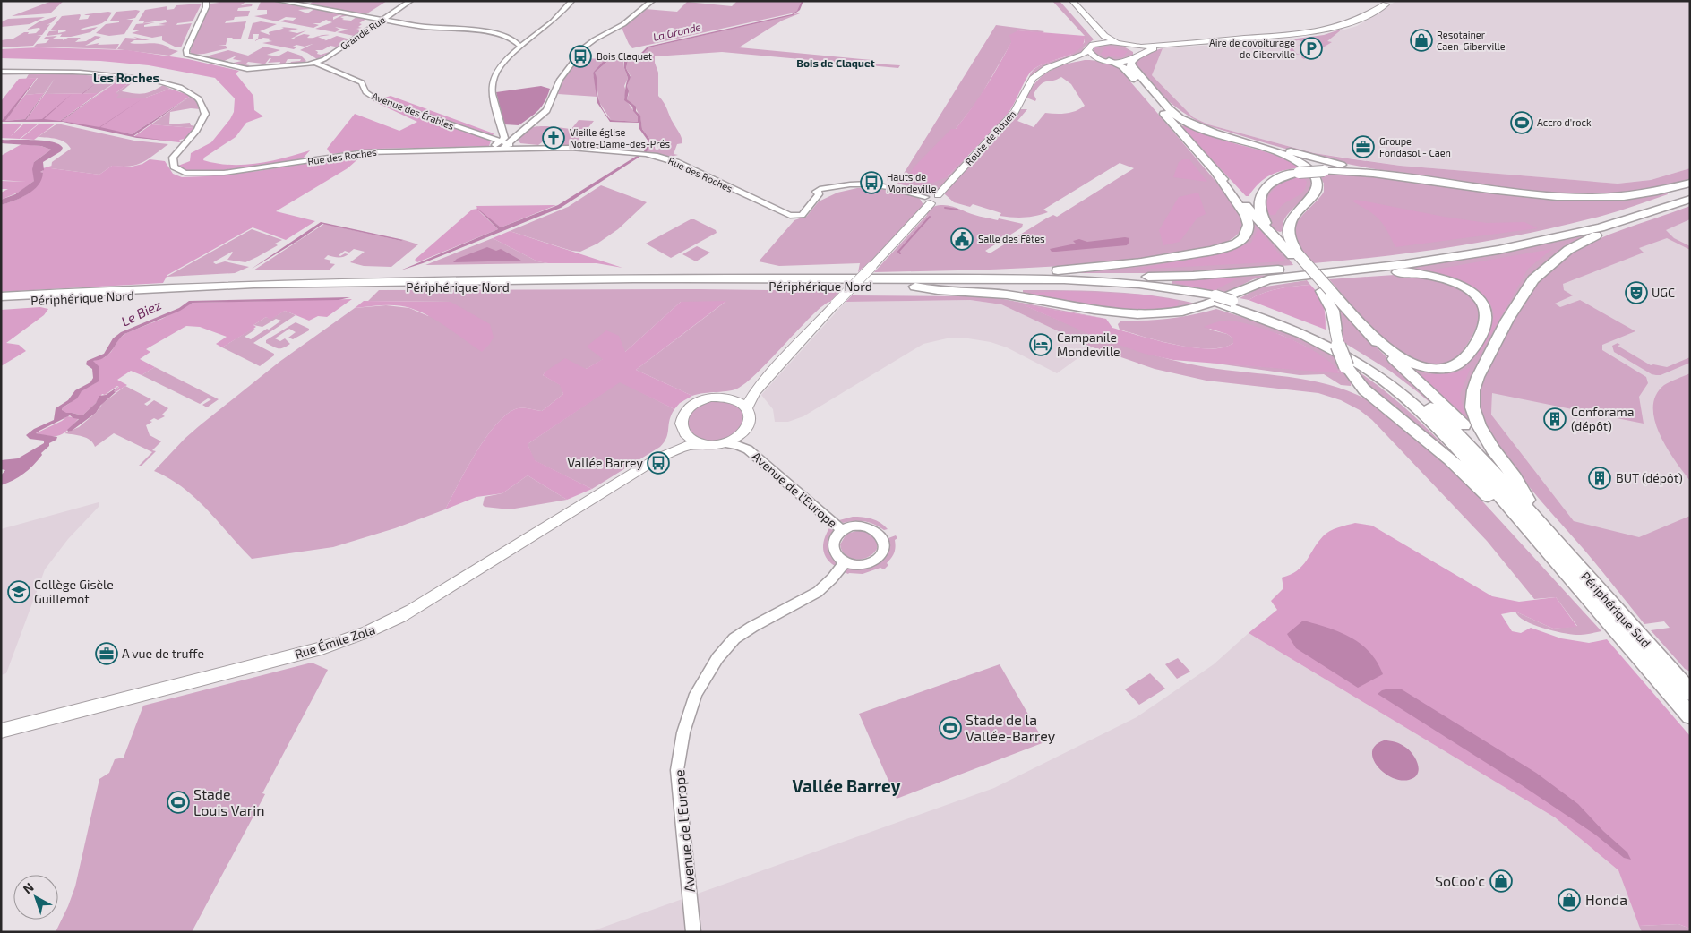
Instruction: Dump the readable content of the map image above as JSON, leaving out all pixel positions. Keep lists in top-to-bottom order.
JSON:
{
  "streets": {
    "highway": ["Périphérique Nord", "Périphérique Sud"],
    "main road": ["Route de Rouen", "Rue Émile Zola"],
    "street": [
      "Grande Rue",
      "Avenue des Érables",
      "Rue des Roches",
      "Avenue de l'Europe"
    ]
  },
  "crossings": [
    ["Grande Rue", "Avenue des Érables"],
    ["Avenue des Érables", "Rue des Roches"],
    ["Route de Rouen", "Rue des Roches"],
    ["Route de Rouen", "Avenue de l'Europe"],
    ["Route de Rouen", "Rue Émile Zola"],
    ["Avenue de l'Europe", "Rue Émile Zola"]
  ],
  "districts": ["Bois de Claquet", "Les Roches", "Vallée Barrey"],
  "water": ["La Gronde", "Le Biez"],
  "places": {
    "shop": ["Resotainer Caen-Giberville", "SoCoo'c", "Honda"],
    "parking": ["Aire de covoiturage de Giberville"],
    "bus stop": ["Bois Claquet", "Hauts de Mondeville", "Vallée Barrey"],
    "sports": ["Accro d'rock", "Stade de la Vallée-Barrey", "Stade Louis Varin"],
    "church": ["Vieille église Notre-Dame-des-Prés"],
    "office": ["Groupe Fondasol - Caen", "A vue de truffe"],
    "public building": ["Salle des Fêtes"],
    "theatre": ["UGC"],
    "hotel": ["Campanile Mondeville"],
    "building": ["Conforama (dépôt)", "BUT (dépôt)"],
    "school or university": ["Collège Gisèle Guillemot"]
  },
  "north": "top left"
}
